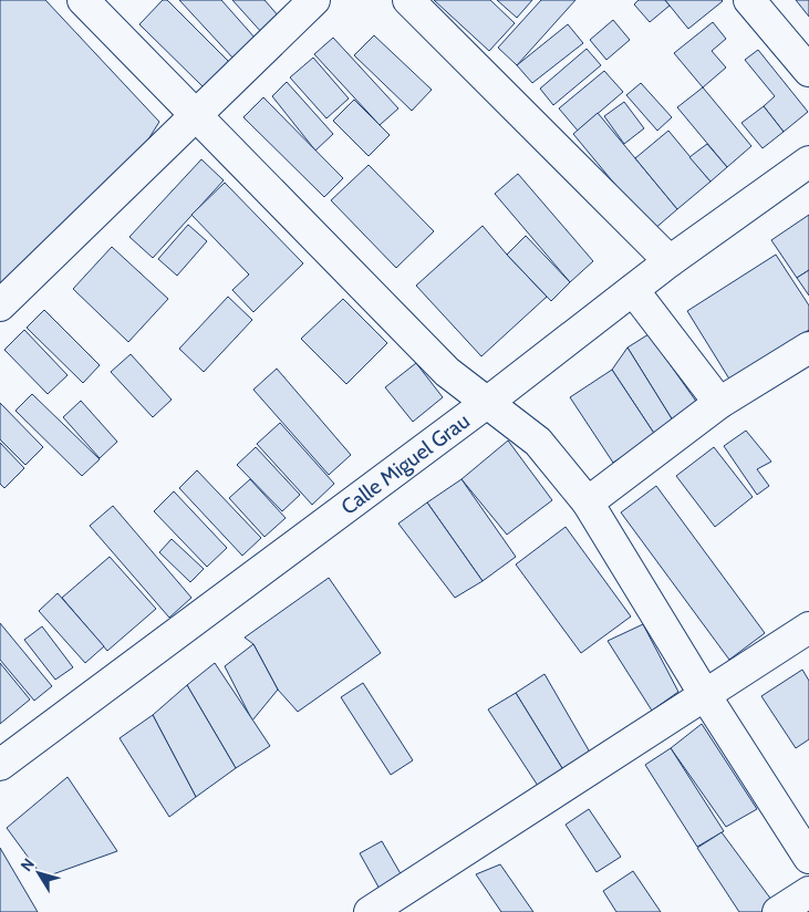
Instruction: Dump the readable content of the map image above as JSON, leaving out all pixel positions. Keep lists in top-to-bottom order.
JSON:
{
  "streets": {
    "street": ["Calle Miguel Grau"]
  },
  "north": "top left"
}
